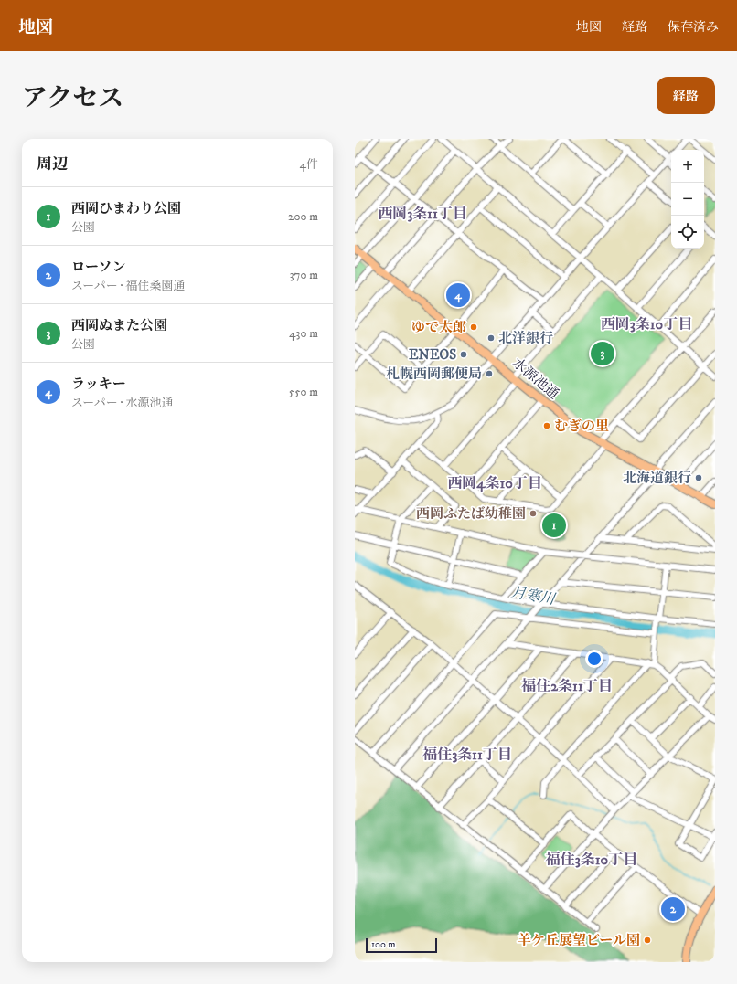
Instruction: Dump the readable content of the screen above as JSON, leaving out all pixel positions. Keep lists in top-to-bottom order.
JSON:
{
  "streets": {
    "main road": ["水源池通"]
  },
  "districts": [
    "西岡3条11丁目",
    "西岡3条10丁目",
    "西岡4条10丁目",
    "福住2条11丁目",
    "福住3条11丁目",
    "福住3条10丁目"
  ],
  "water": ["月寒川"],
  "places": [
    "ゆで太郎",
    "北洋銀行",
    "ENEOS",
    "札幌西岡郵便局",
    "むぎの里",
    "北海道銀行",
    "西岡ふたば幼稚園",
    "羊ケ丘展望ビール園"
  ],
  "scale_bar": "100 m",
  "page": {
    "header": "地図",
    "nav": ["地図", "経路", "保存済み"],
    "title": "アクセス",
    "buttons": "経路",
    "heading": ["周辺", "4件"],
    "map_buttons": ["+", "−"],
    "list": [
      {
        "mark": "1",
        "name": "西岡ひまわり公園",
        "note": "公園",
        "value": "200 m"
      },
      {
        "mark": "2",
        "name": "ローソン",
        "note": "スーパー · 福住桑園通",
        "value": "370 m"
      },
      {
        "mark": "3",
        "name": "西岡ぬまた公園",
        "note": "公園",
        "value": "430 m"
      },
      {
        "mark": "4",
        "name": "ラッキー",
        "note": "スーパー · 水源池通",
        "value": "550 m"
      }
    ],
    "pins": [
      "4",
      "3",
      "1",
      "2"
    ],
    "scale": "100 m"
  }
}
